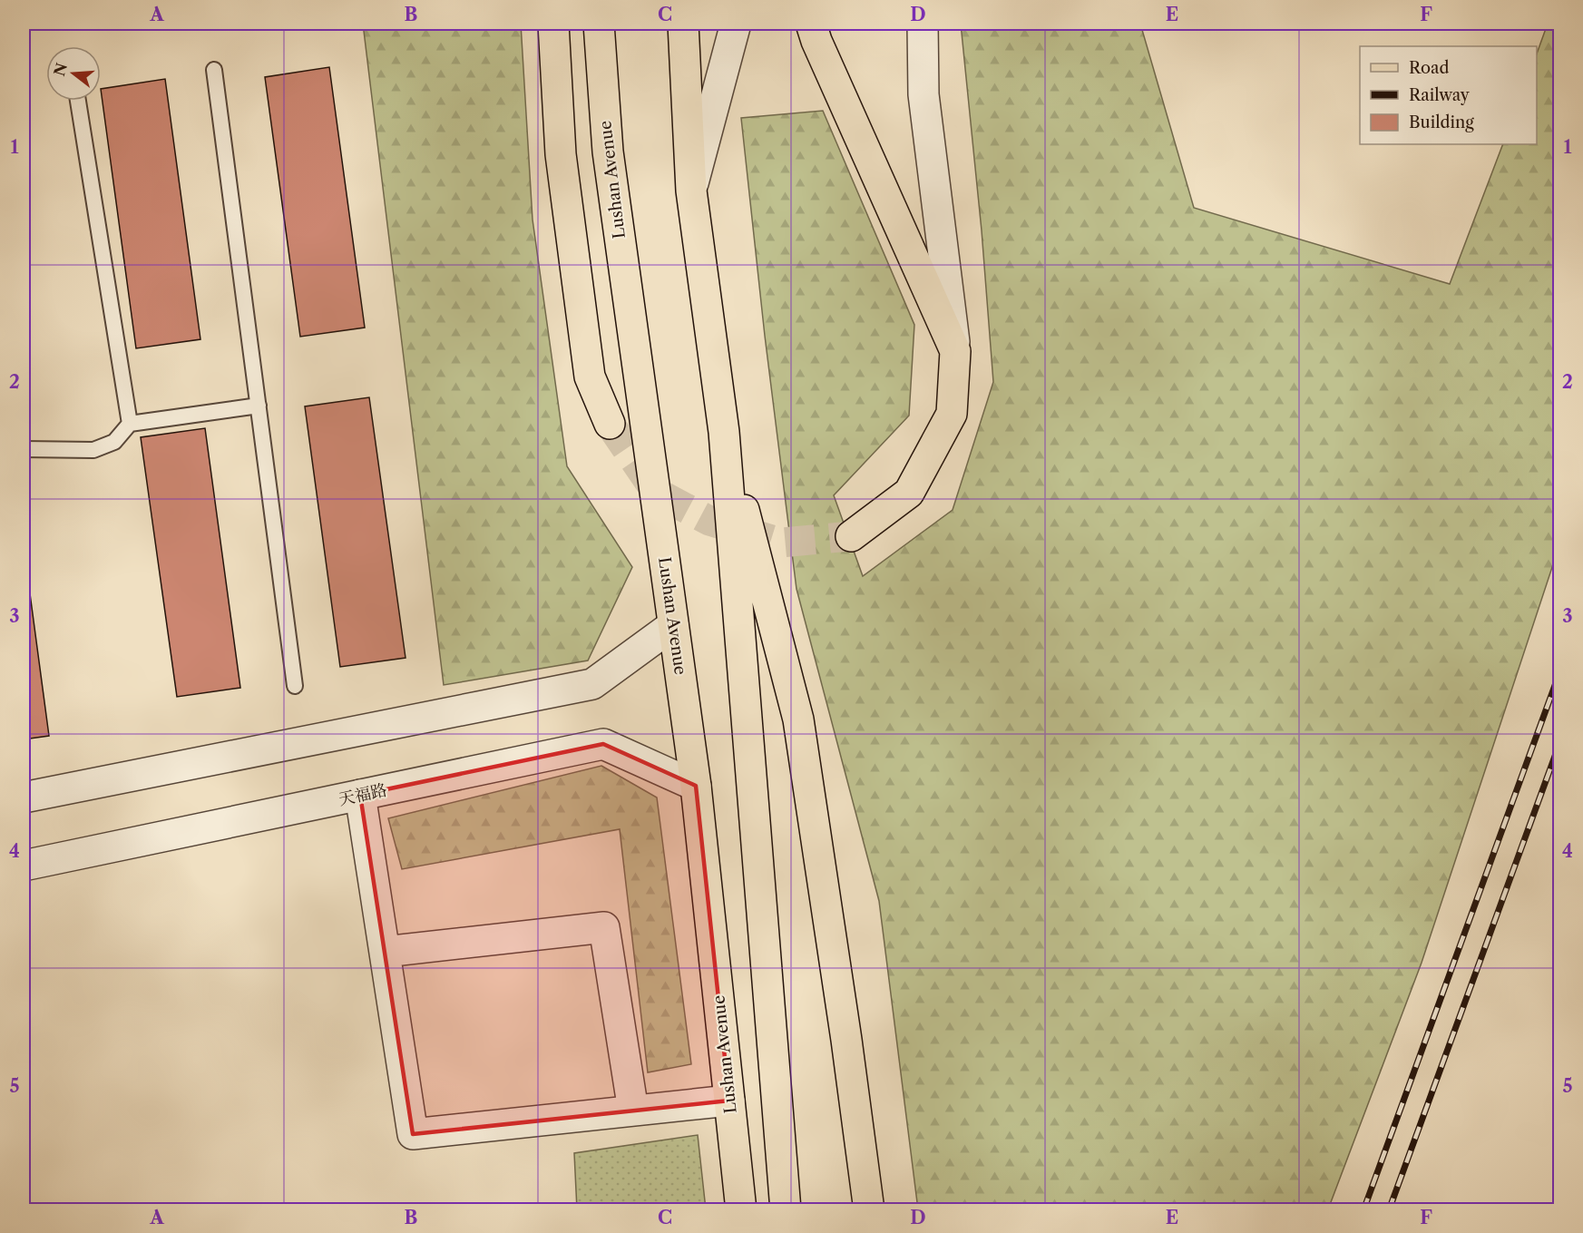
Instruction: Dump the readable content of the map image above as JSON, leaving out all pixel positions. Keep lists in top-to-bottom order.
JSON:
{
  "streets": {
    "main road": ["Lushan Avenue"],
    "street": ["天福路"]
  },
  "crossings": [
    ["Lushan Avenue", "天福路"]
  ],
  "legend": ["Road", "Railway", "Building"],
  "north": "left",
  "grid": {
    "columns": [
      "A",
      "B",
      "C",
      "D",
      "E",
      "F"
    ],
    "rows": [
      "1",
      "2",
      "3",
      "4",
      "5"
    ]
  }
}
